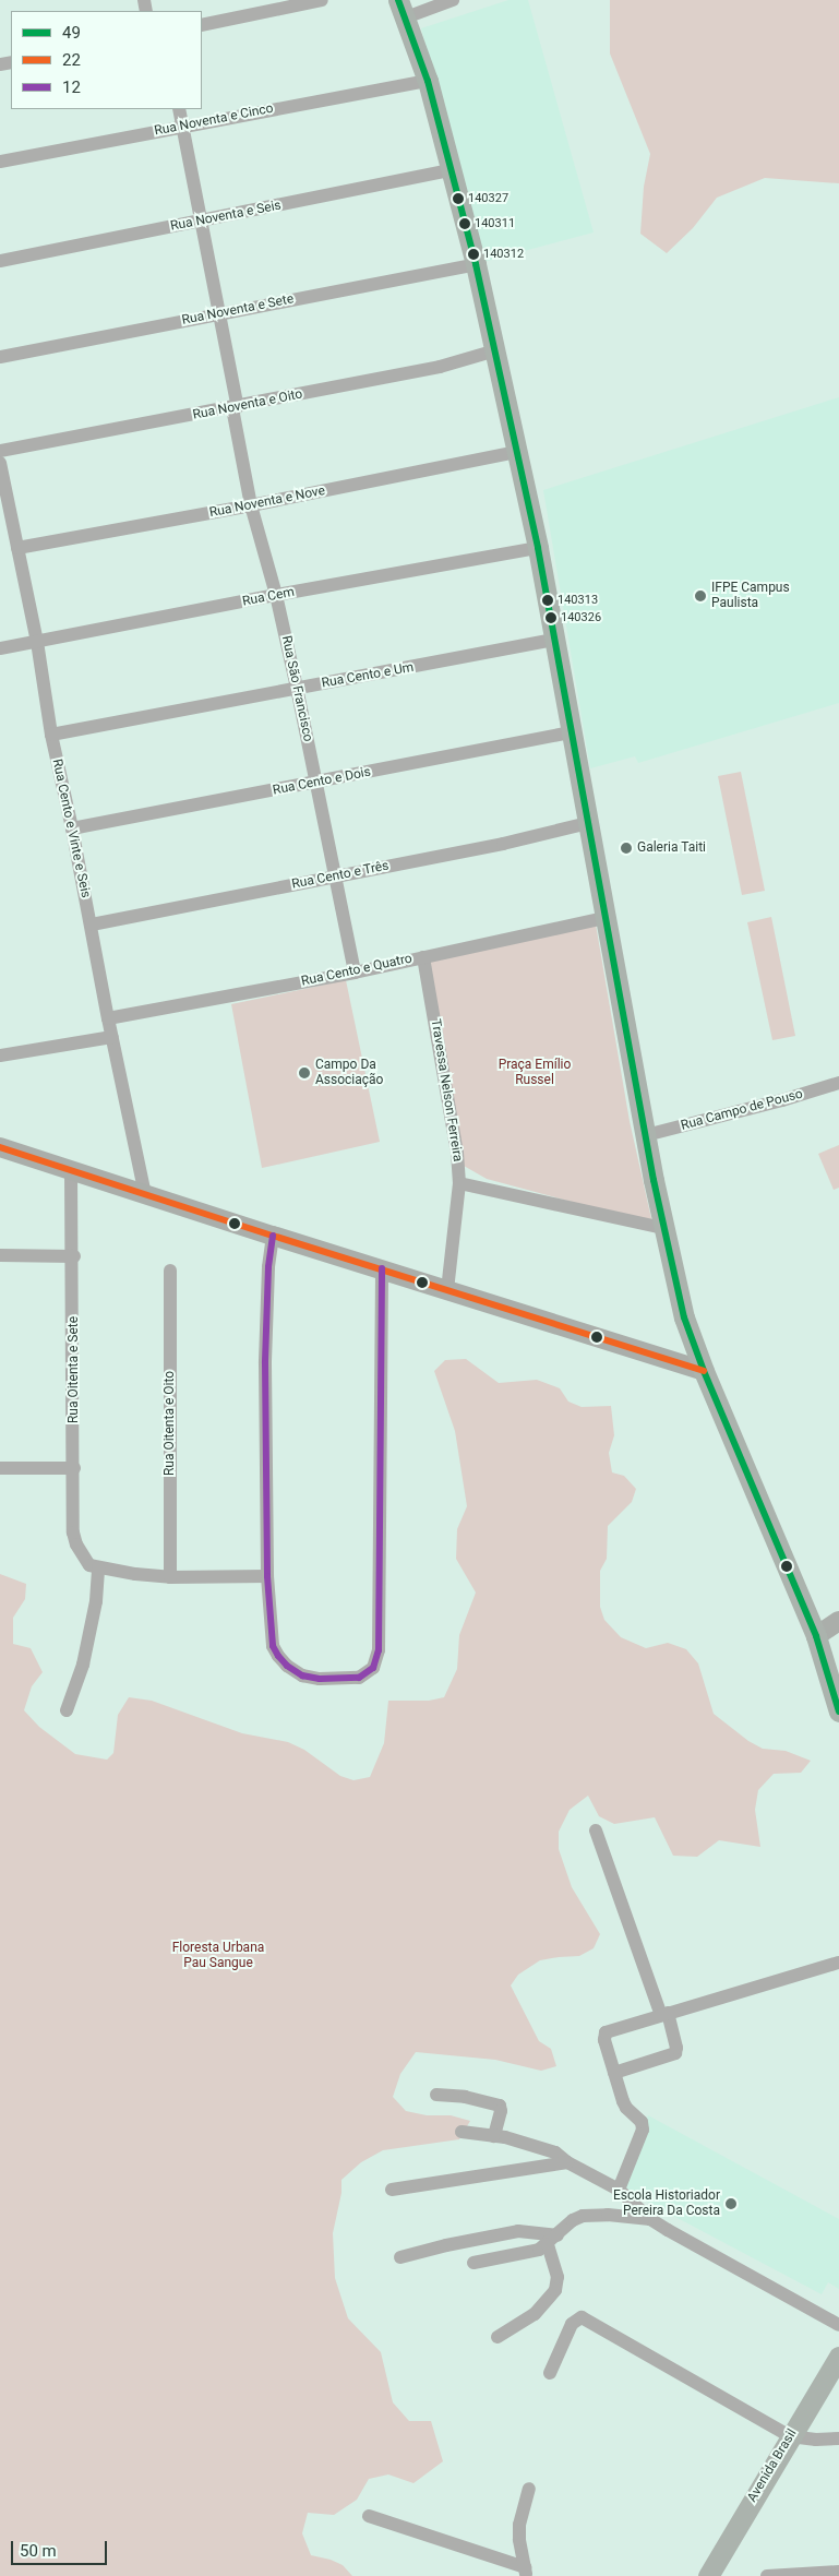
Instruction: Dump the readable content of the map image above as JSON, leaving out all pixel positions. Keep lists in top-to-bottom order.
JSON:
{
  "streets": {
    "main road": ["Avenida Brasil"],
    "street": [
      "Rua Noventa e Cinco",
      "Rua Noventa e Seis",
      "Rua Noventa e Sete",
      "Rua Noventa e Oito",
      "Rua Noventa e Nove",
      "Rua Cem",
      "Rua Cento e Um",
      "Rua São Francisco",
      "Rua Cento e Dois",
      "Rua Cento e Vinte e Seis",
      "Rua Cento e Três",
      "Rua Cento e Quatro",
      "Travessa Nelson Ferreira",
      "Rua Campo de Pouso",
      "Rua Oitenta e Sete",
      "Rua Oitenta e Oito"
    ]
  },
  "crossings": [
    ["Rua Noventa e Cinco", "Rua São Francisco"],
    ["Rua Noventa e Seis", "Rua São Francisco"],
    ["Rua Noventa e Sete", "Rua São Francisco"],
    ["Rua Noventa e Oito", "Rua São Francisco"],
    ["Rua Noventa e Nove", "Rua São Francisco"],
    ["Rua Noventa e Nove", "Rua Cento e Vinte e Seis"],
    ["Rua Cem", "Rua São Francisco"],
    ["Rua Cem", "Rua Cento e Vinte e Seis"],
    ["Rua Cento e Um", "Rua São Francisco"],
    ["Rua Cento e Um", "Rua Cento e Vinte e Seis"],
    ["Rua São Francisco", "Rua Cento e Dois"],
    ["Rua São Francisco", "Rua Cento e Três"],
    ["Rua São Francisco", "Rua Cento e Quatro"],
    ["Rua Cento e Dois", "Rua Cento e Vinte e Seis"],
    ["Rua Cento e Vinte e Seis", "Rua Cento e Três"],
    ["Rua Cento e Vinte e Seis", "Rua Cento e Quatro"],
    ["Rua Cento e Quatro", "Travessa Nelson Ferreira"]
  ],
  "parks": ["Praça Emílio Russel", "Floresta Urbana Pau Sangue"],
  "places": [
    "140327",
    "140311",
    "140312",
    "IFPE Campus Paulista",
    "140313",
    "140326",
    "Galeria Taiti",
    "Campo Da Associação",
    "Escola Historiador Pereira Da Costa"
  ],
  "lines": ["transit line 49", "transit line 22", "transit line 12"],
  "legend": ["49", "22", "12"],
  "scale_bar": "50 m"
}
